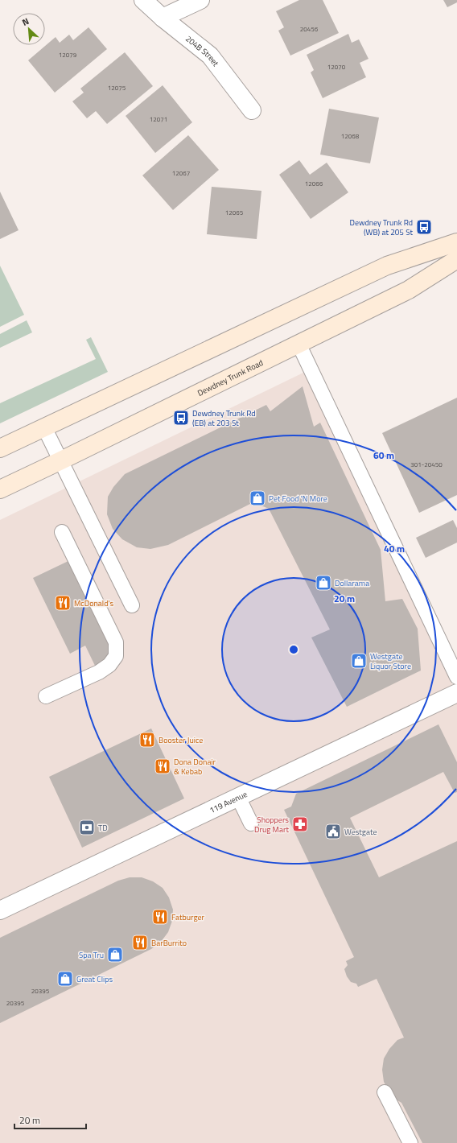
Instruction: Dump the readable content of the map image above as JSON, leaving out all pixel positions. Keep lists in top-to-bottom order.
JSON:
{
  "streets": {
    "main road": ["Dewdney Trunk Road"],
    "street": ["204B Street", "119 Avenue"]
  },
  "places": {
    "bus stop": ["Dewdney Trunk Rd (WB) at 205 St", "Dewdney Trunk Rd (EB) at 203 St"],
    "shop": [
      "Pet Food 'N More",
      "Dollarama",
      "Westgate Liquor Store",
      "Spa Tru",
      "Great Clips"
    ],
    "restaurant": [
      "McDonald's",
      "Booster Juice",
      "Dona Donair & Kebab",
      "Fatburger",
      "BarBurrito"
    ],
    "pharmacy": ["Shoppers Drug Mart"],
    "bank": ["TD"],
    "public building": ["Westgate"]
  },
  "house_numbers": [
    "20456",
    "12079",
    "12070",
    "12075",
    "12071",
    "12068",
    "12067",
    "12066",
    "12065",
    "301-20450",
    "20395",
    "20395"
  ],
  "scale_bar": "20 m",
  "north": "top left",
  "rings": ["60 m", "40 m", "20 m"]
}
